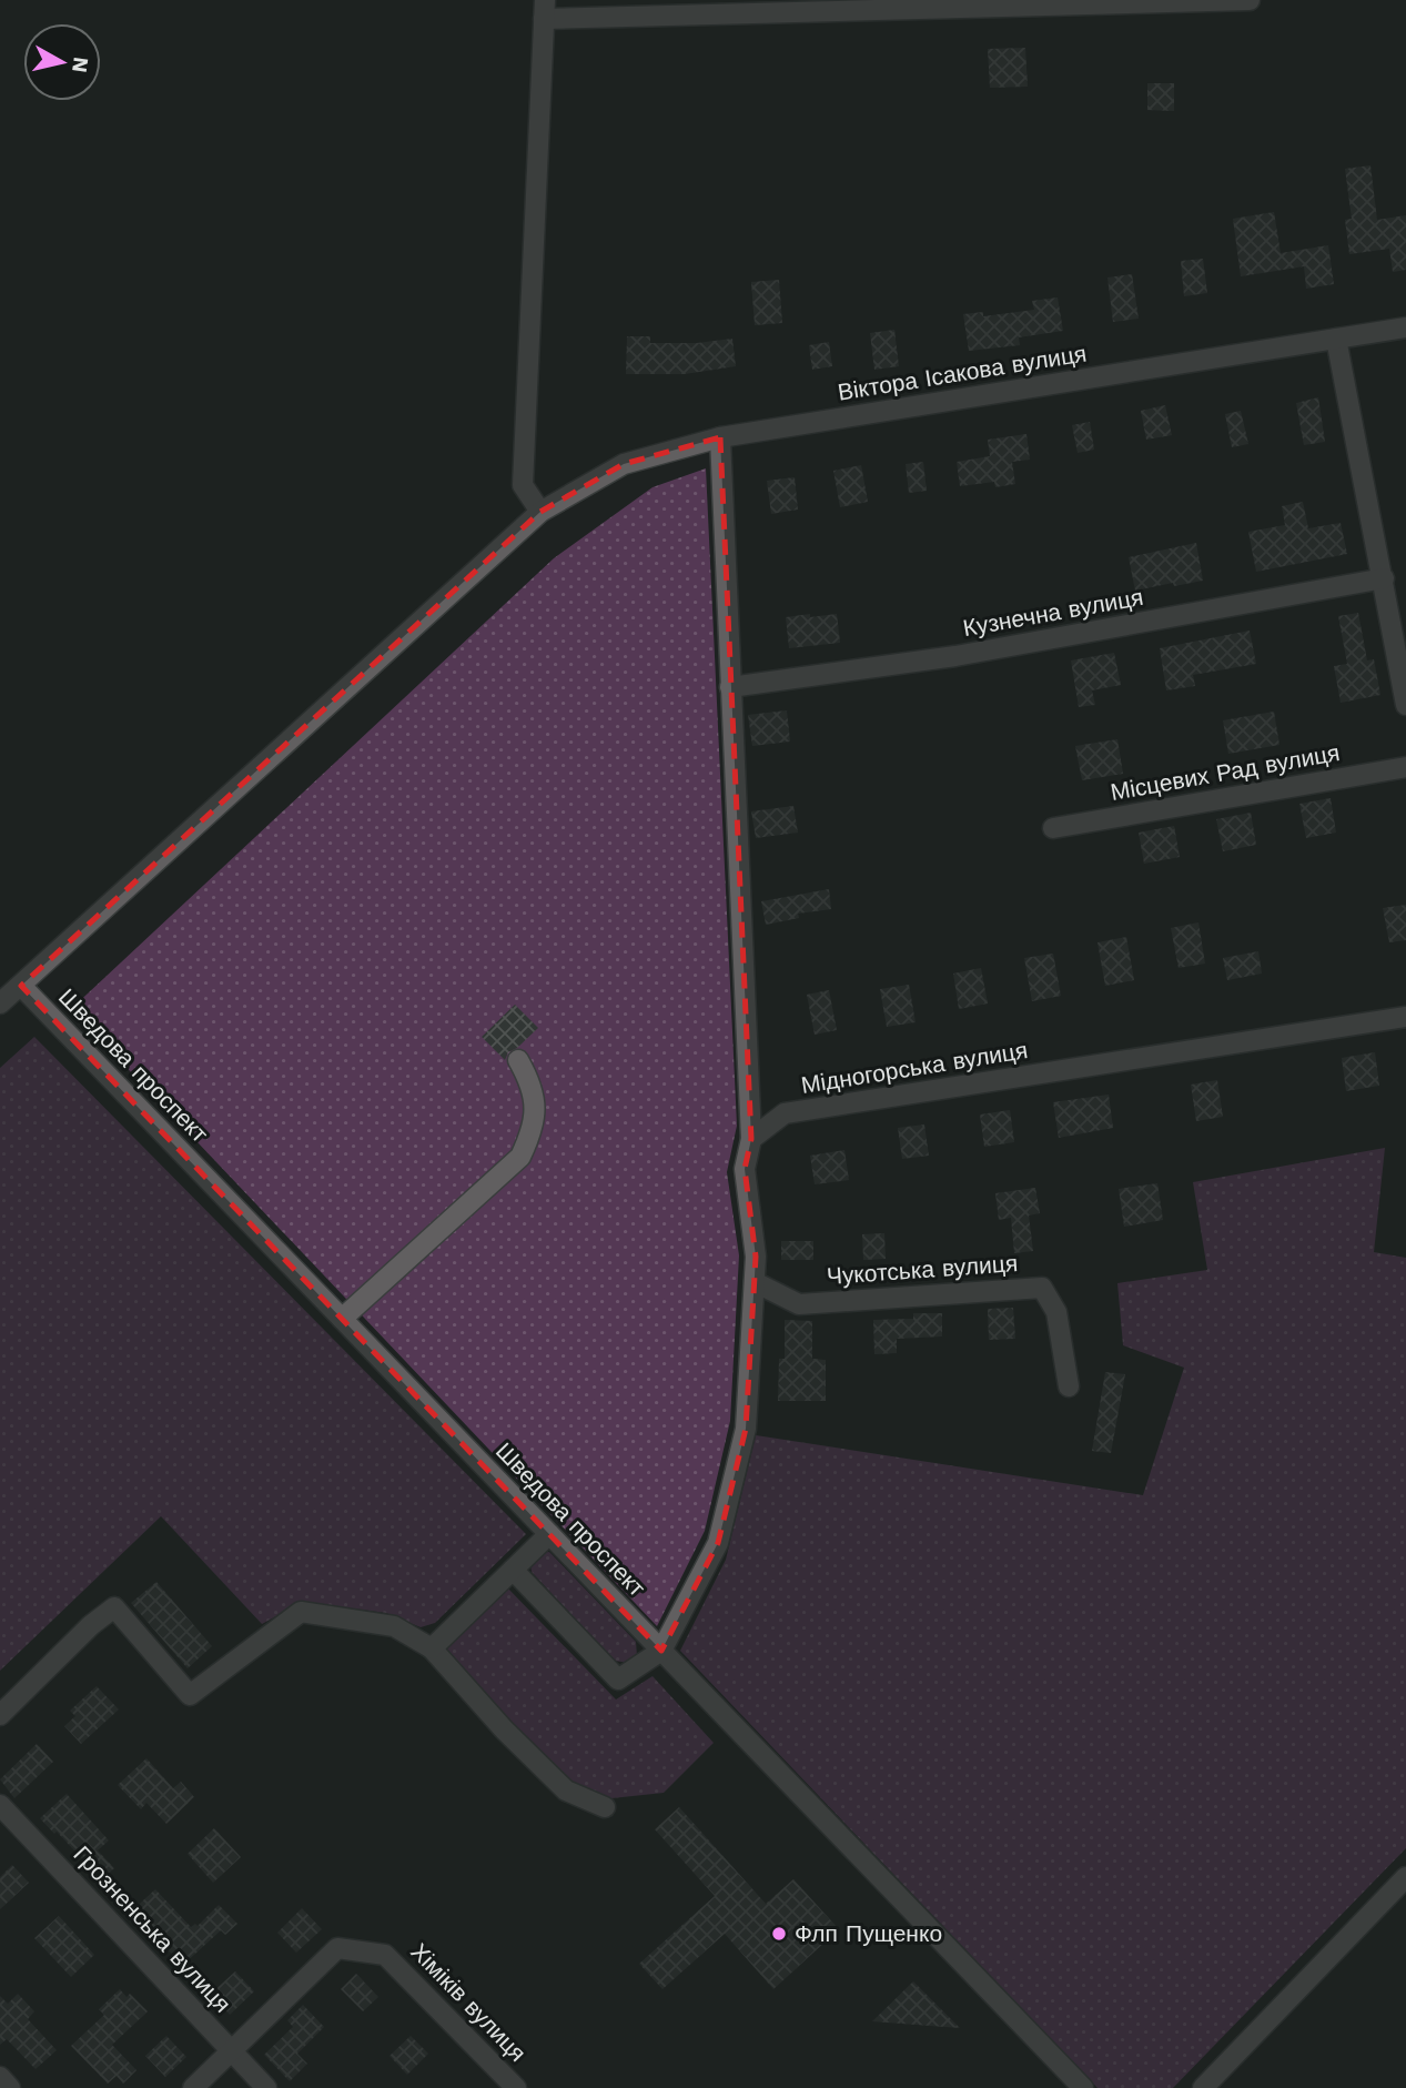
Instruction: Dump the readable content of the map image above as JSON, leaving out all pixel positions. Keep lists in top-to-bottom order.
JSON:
{
  "streets": {
    "street": [
      "Віктора Ісакова вулиця",
      "Кузнечна вулиця",
      "Місцевих Рад вулиця",
      "Шведова проспект",
      "Мідногорська вулиця",
      "Чукотська вулиця",
      "Грозненська вулиця",
      "Хіміків вулиця"
    ]
  },
  "crossings": [
    ["Віктора Ісакова вулиця", "Шведова проспект"],
    ["Грозненська вулиця", "Хіміків вулиця"]
  ],
  "places": ["Флп Пущенко"],
  "north": "right"
}
